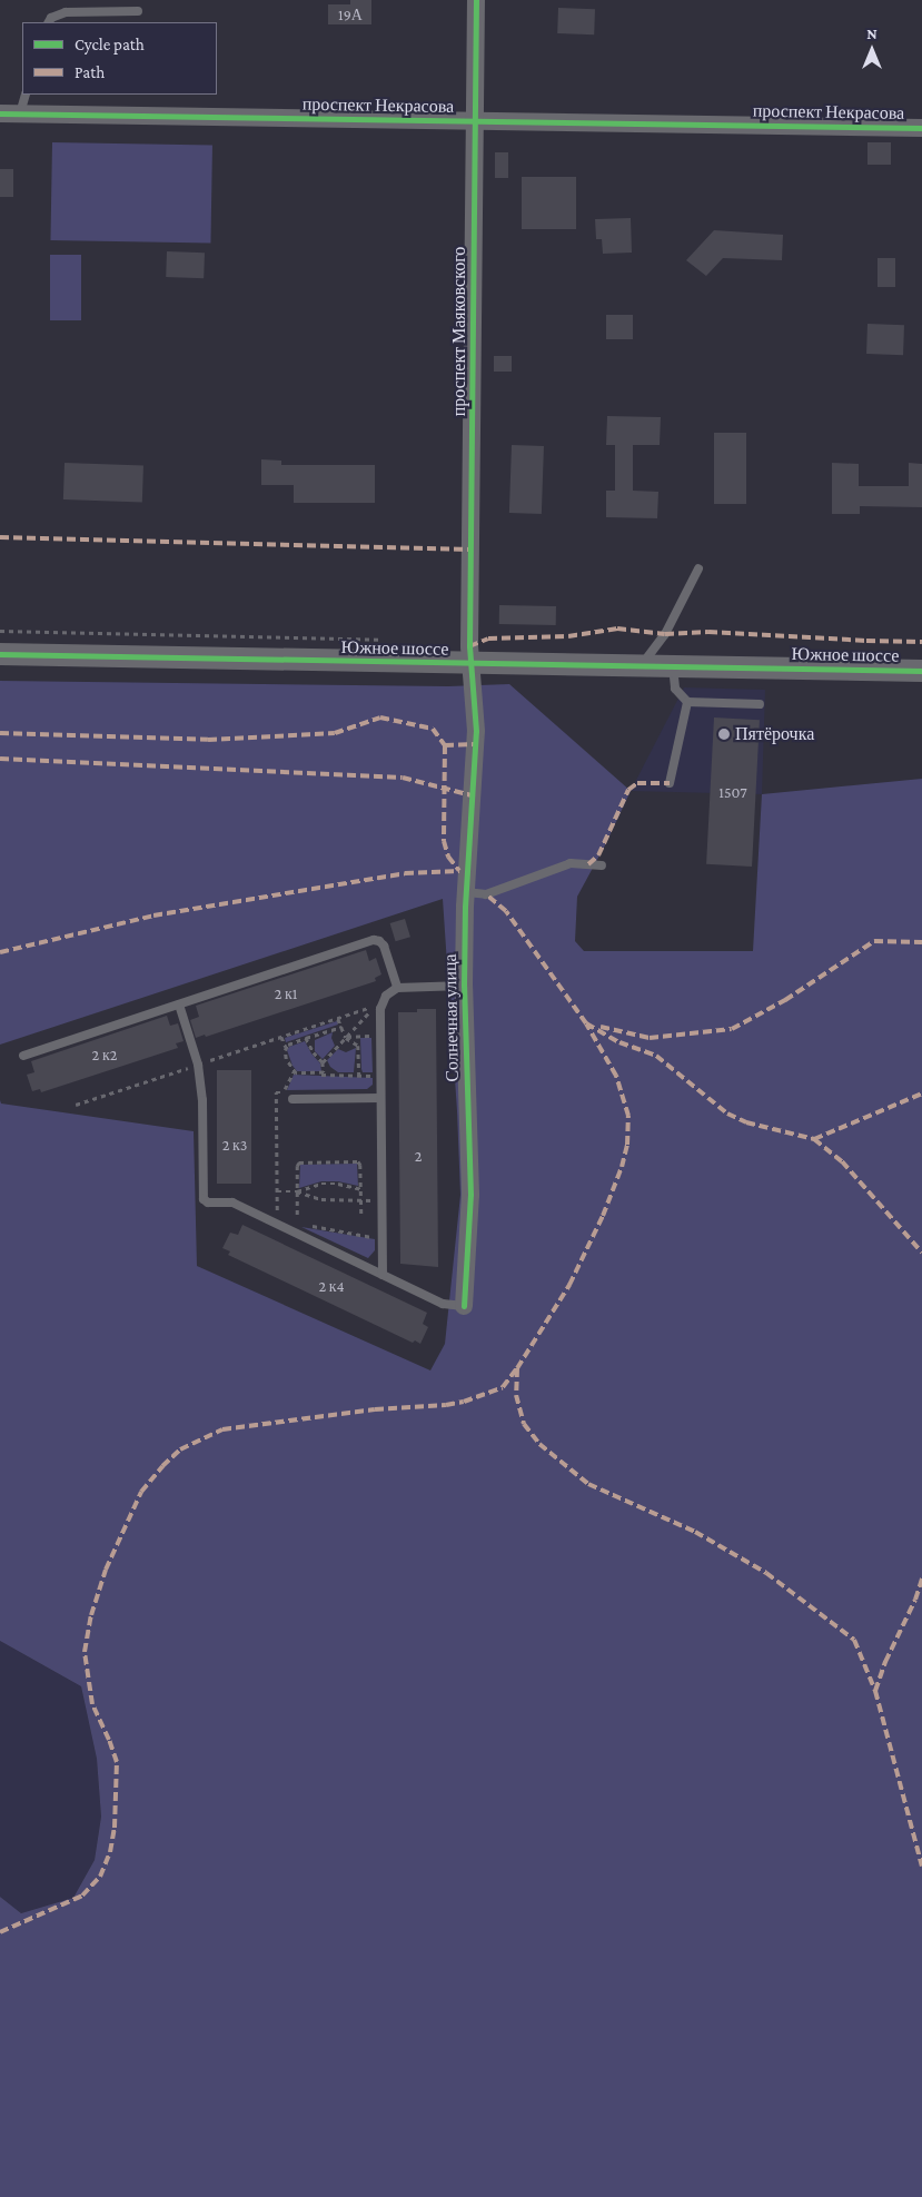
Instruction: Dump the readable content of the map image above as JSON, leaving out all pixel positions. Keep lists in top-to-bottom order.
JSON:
{
  "streets": {
    "street": [
      "проспект Некрасова",
      "проспект Маяковского",
      "Южное шоссе",
      "Солнечная улица"
    ]
  },
  "crossings": [
    ["проспект Некрасова", "проспект Маяковского"],
    ["проспект Маяковского", "Южное шоссе"],
    ["проспект Маяковского", "Солнечная улица"],
    ["Южное шоссе", "Солнечная улица"]
  ],
  "places": ["Пятёрочка"],
  "house_numbers": [
    "19А",
    "1507",
    "2 к1",
    "2 к2",
    "2 к3",
    "2",
    "2 к4"
  ],
  "legend": ["Cycle path", "Path"],
  "north": "top"
}
